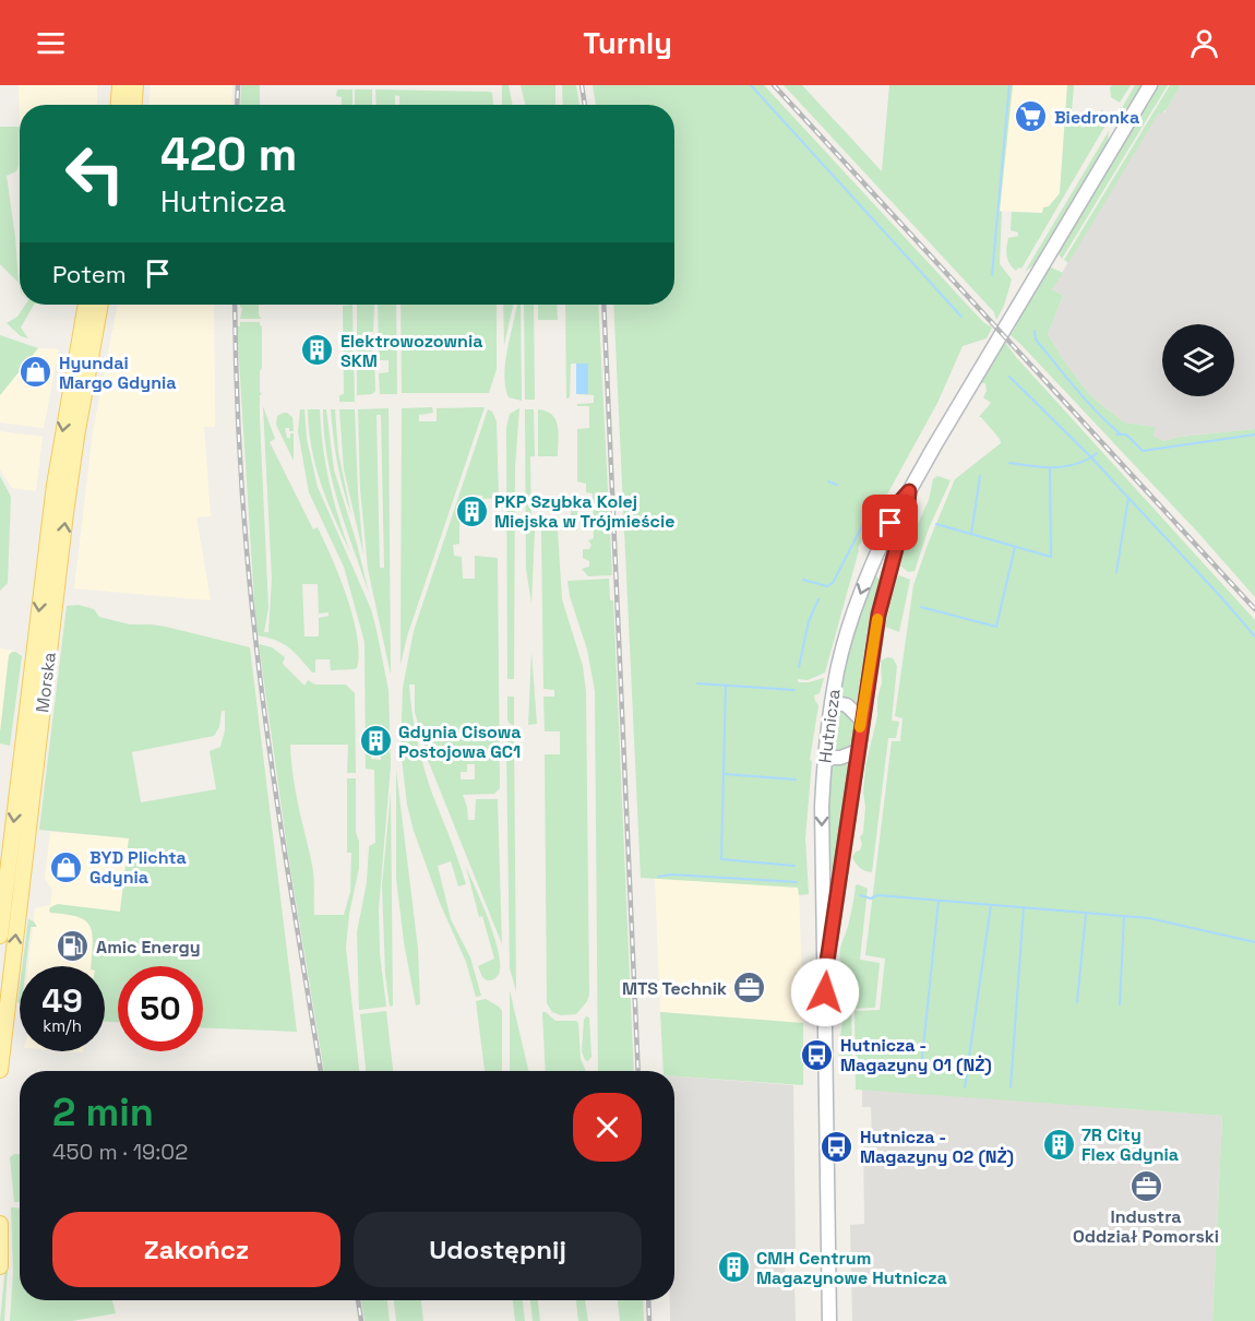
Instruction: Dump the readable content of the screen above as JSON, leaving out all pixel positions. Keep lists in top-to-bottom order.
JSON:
{
  "streets": {
    "main road": ["Morska", "Hutnicza"]
  },
  "places": {
    "supermarket": ["Biedronka"],
    "building": [
      "Elektrowozownia SKM",
      "PKP Szybka Kolej Miejska w Trójmieście",
      "Gdynia Cisowa Postojowa GC1",
      "7R City Flex Gdynia",
      "CMH Centrum Magazynowe Hutnicza"
    ],
    "shop": ["Hyundai Margo Gdynia", "BYD Plichta Gdynia"],
    "fuel station": ["Amic Energy"],
    "office": ["MTS Technik", "Industra Oddział Pomorski"],
    "bus stop": ["Hutnicza - Magazyny 01 (NŻ)", "Hutnicza - Magazyny 02 (NŻ)"]
  },
  "page": {
    "header": "Turnly",
    "turn": ["420 m", "Hutnicza"],
    "then": "Potem",
    "speed": "49 km/h",
    "limit": "50",
    "heading": ["2 min", "450 m · 19:02"],
    "buttons": ["Zakończ", "Udostępnij"]
  }
}
